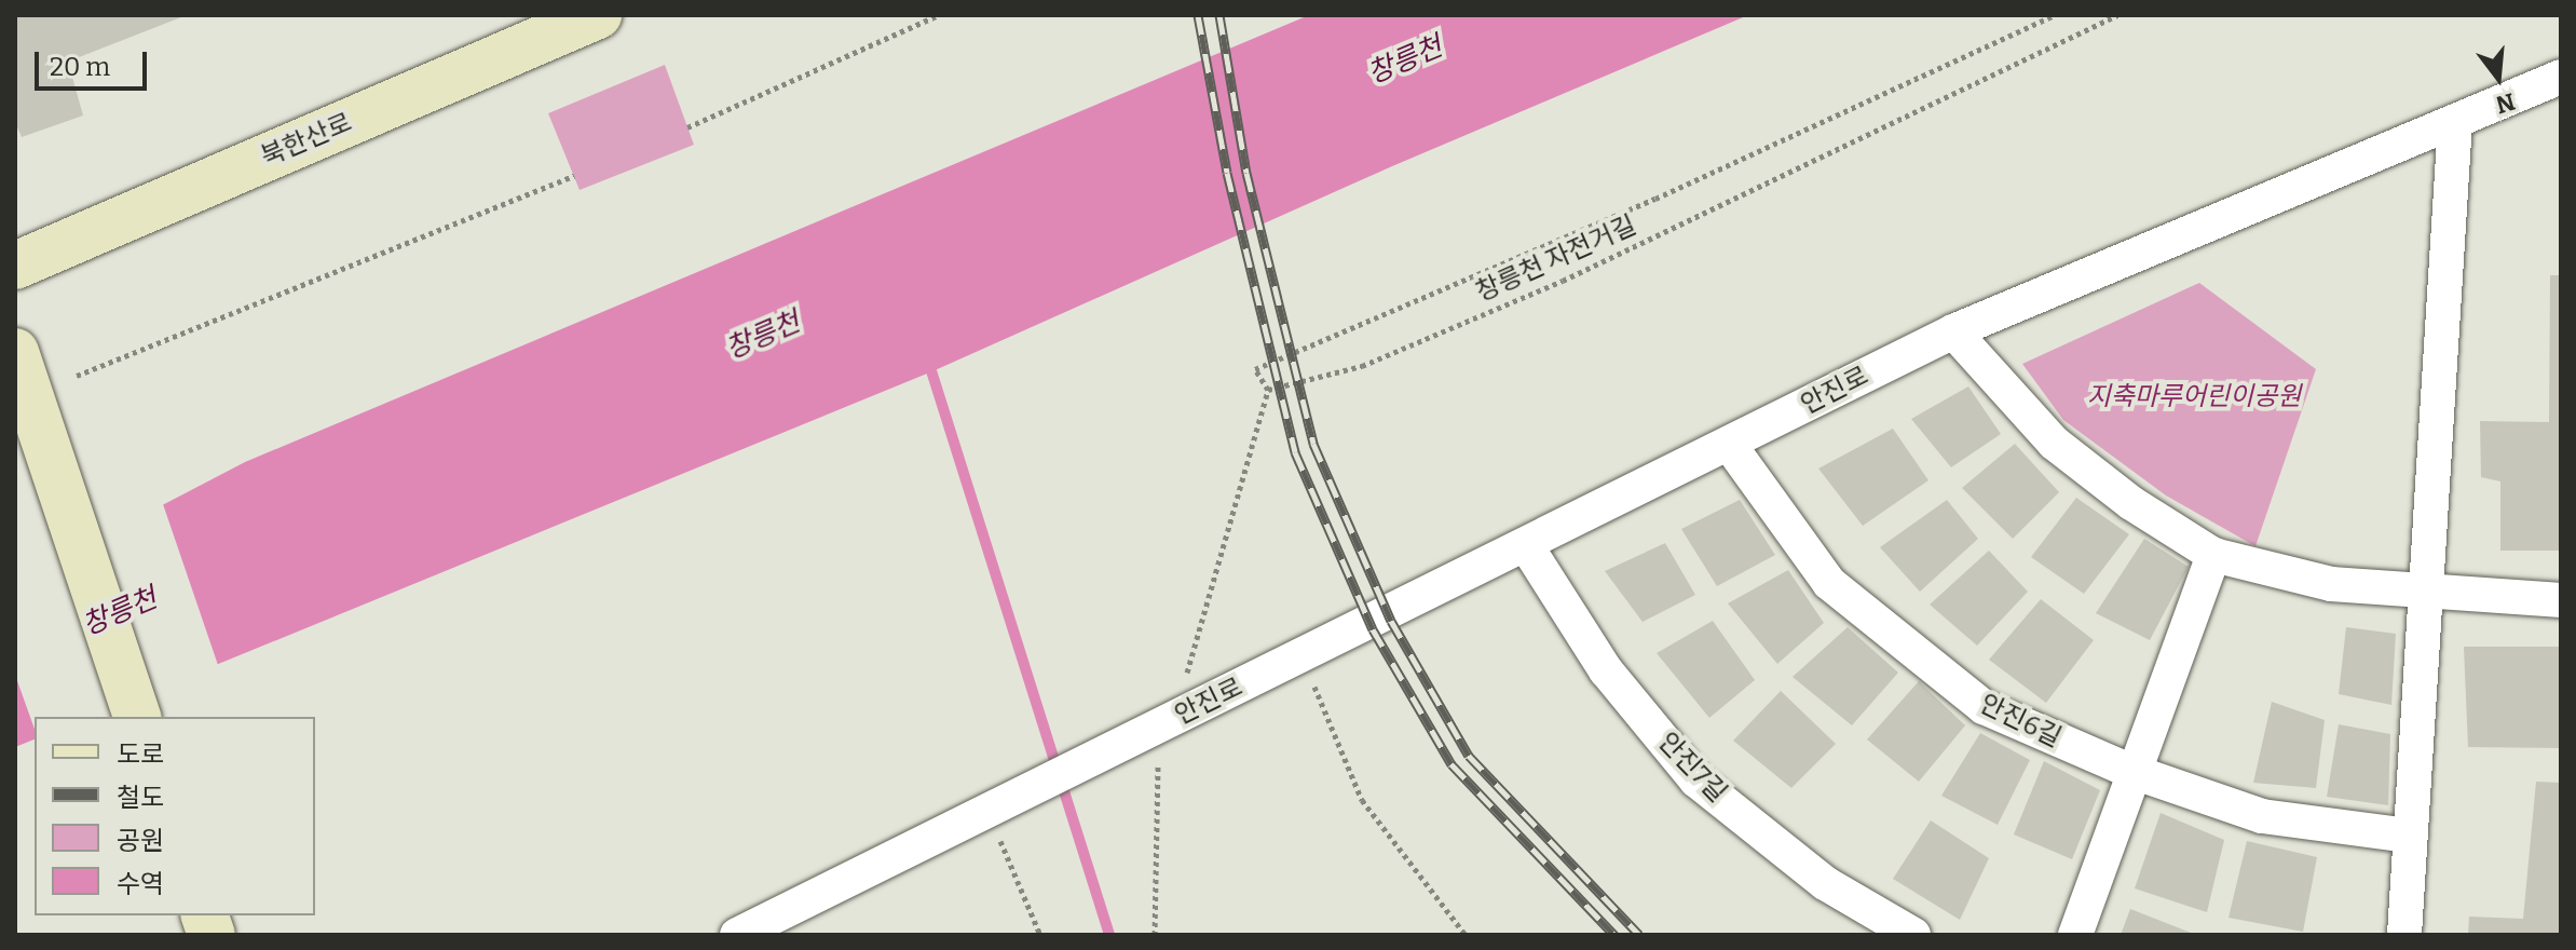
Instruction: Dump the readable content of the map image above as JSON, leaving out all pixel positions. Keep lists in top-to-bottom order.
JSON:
{
  "streets": {
    "main road": ["북한산로"],
    "street": ["안진로", "안진6길", "안진7길"],
    "path": ["창릉천 자전거길"]
  },
  "crossings": [
    ["안진로", "안진6길"],
    ["안진로", "안진7길"]
  ],
  "water": ["창릉천"],
  "parks": ["지축마루어린이공원"],
  "legend": [
    "도로",
    "철도",
    "공원",
    "수역"
  ],
  "scale_bar": "20 m",
  "north": "bottom"
}
